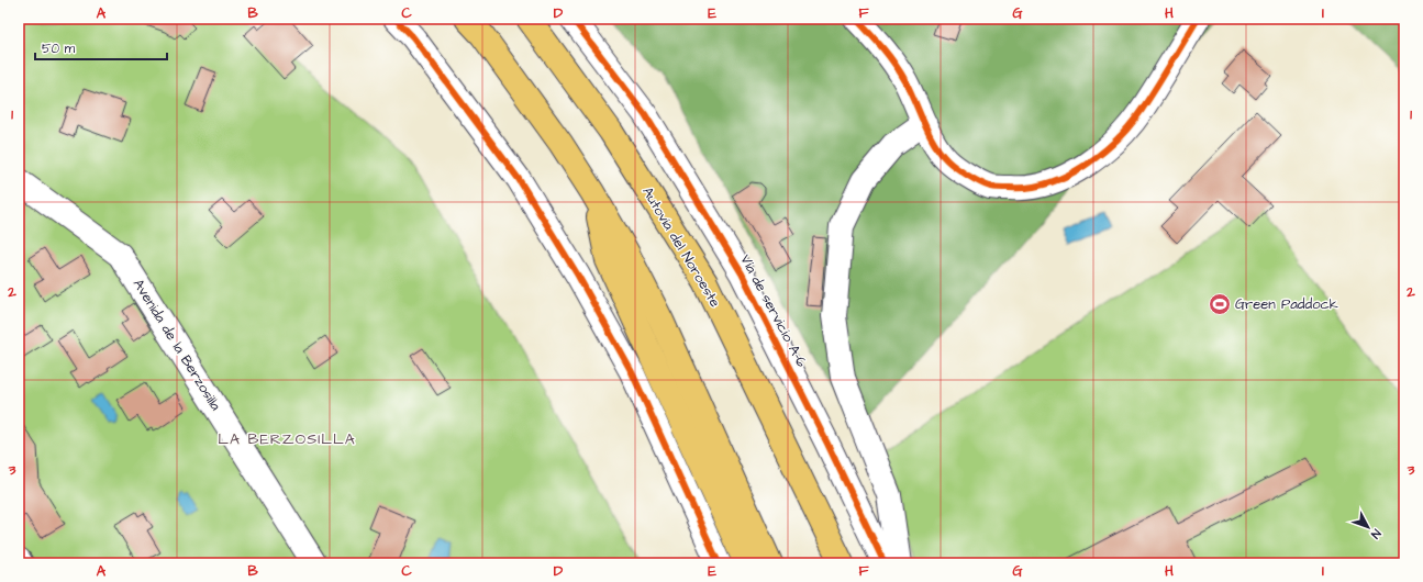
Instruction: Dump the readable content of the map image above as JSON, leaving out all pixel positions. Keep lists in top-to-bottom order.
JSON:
{
  "streets": {
    "highway": ["Autovía del Noroeste"],
    "street": ["Vía de servicio A-6", "Avenida de la Berzosilla"]
  },
  "districts": ["LA BERZOSILLA"],
  "places": {
    "sports": ["Green Paddock"]
  },
  "scale_bar": "50 m",
  "north": "bottom right",
  "grid": {
    "columns": [
      "A",
      "B",
      "C",
      "D",
      "E",
      "F",
      "G",
      "H",
      "I"
    ],
    "rows": ["1", "2", "3"]
  }
}
